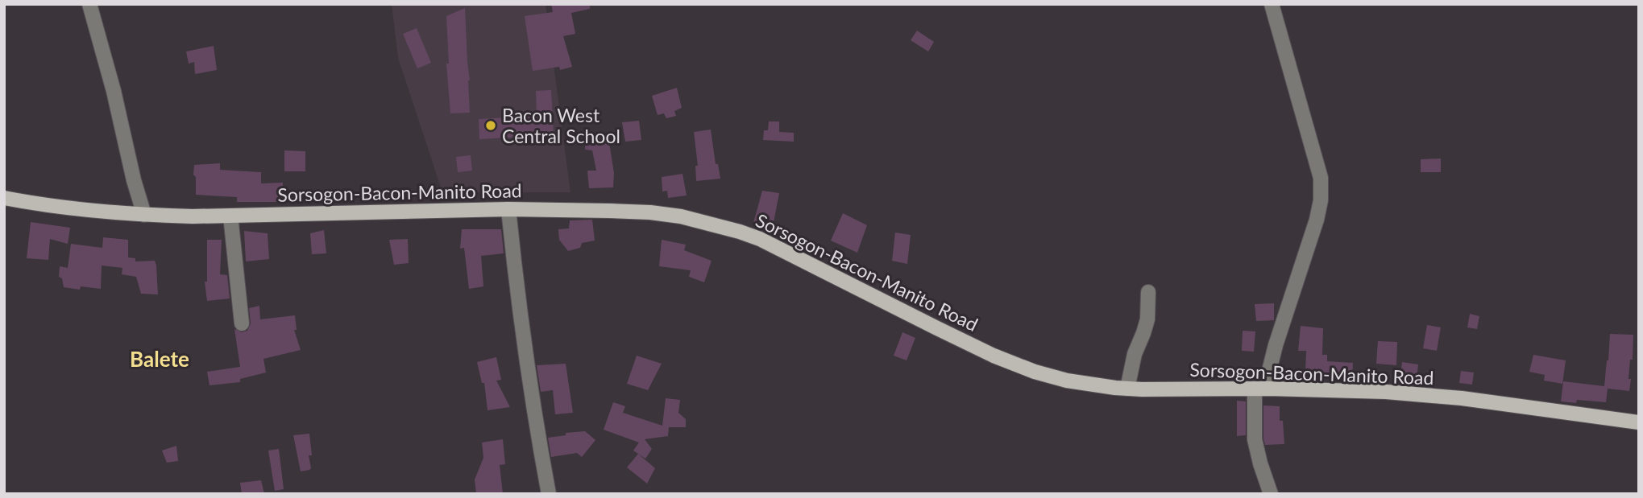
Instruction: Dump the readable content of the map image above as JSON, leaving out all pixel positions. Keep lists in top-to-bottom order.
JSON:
{
  "streets": {
    "main road": ["Sorsogon-Bacon-Manito Road"]
  },
  "districts": ["Balete"],
  "places": ["Bacon West Central School"]
}
